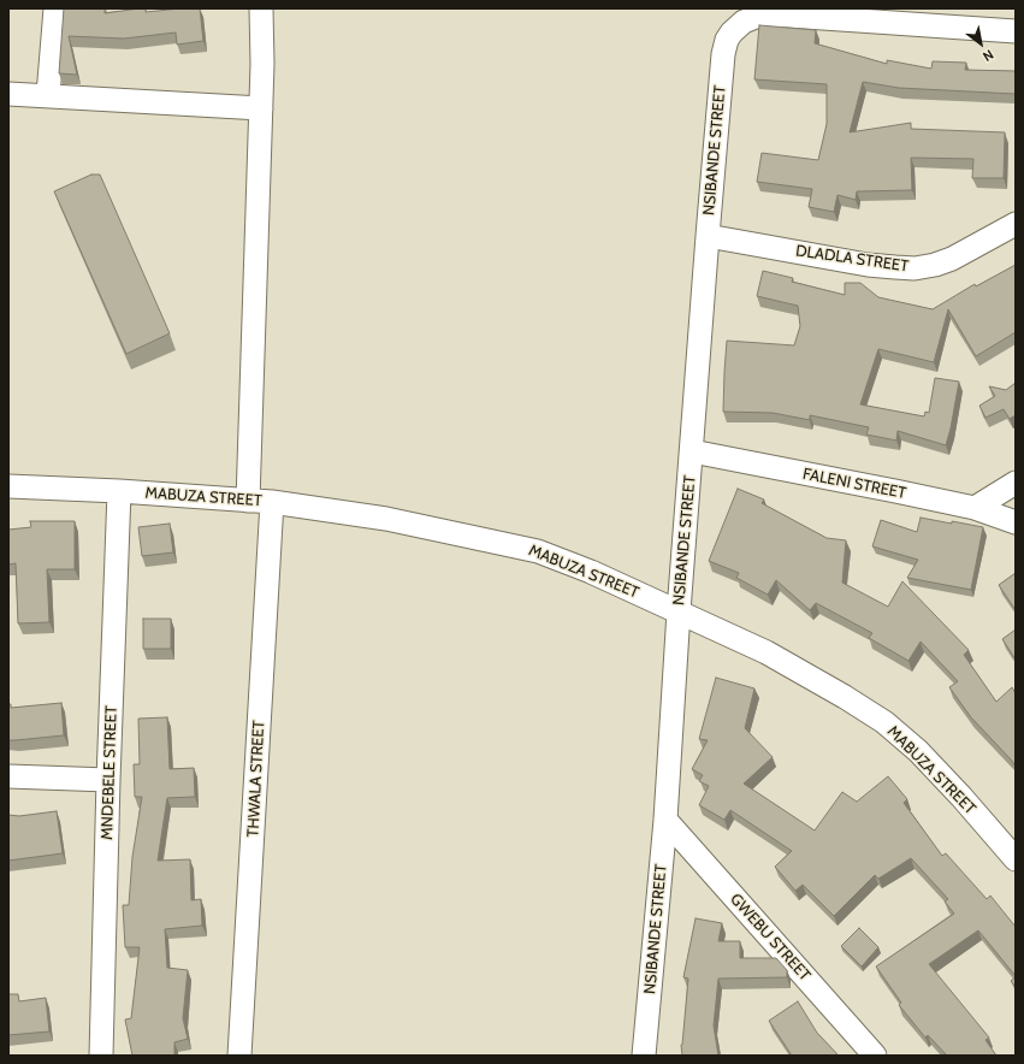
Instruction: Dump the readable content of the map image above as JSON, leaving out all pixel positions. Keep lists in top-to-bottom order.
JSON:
{
  "streets": {
    "street": [
      "NSIBANDE STREET",
      "DLADLA STREET",
      "FALENI STREET",
      "MABUZA STREET",
      "MNDEBELE STREET",
      "THWALA STREET",
      "GWEBU STREET"
    ]
  },
  "crossings": [
    ["NSIBANDE STREET", "DLADLA STREET"],
    ["NSIBANDE STREET", "FALENI STREET"],
    ["NSIBANDE STREET", "MABUZA STREET"],
    ["NSIBANDE STREET", "GWEBU STREET"],
    ["MABUZA STREET", "MNDEBELE STREET"],
    ["MABUZA STREET", "THWALA STREET"]
  ],
  "north": "bottom right"
}
